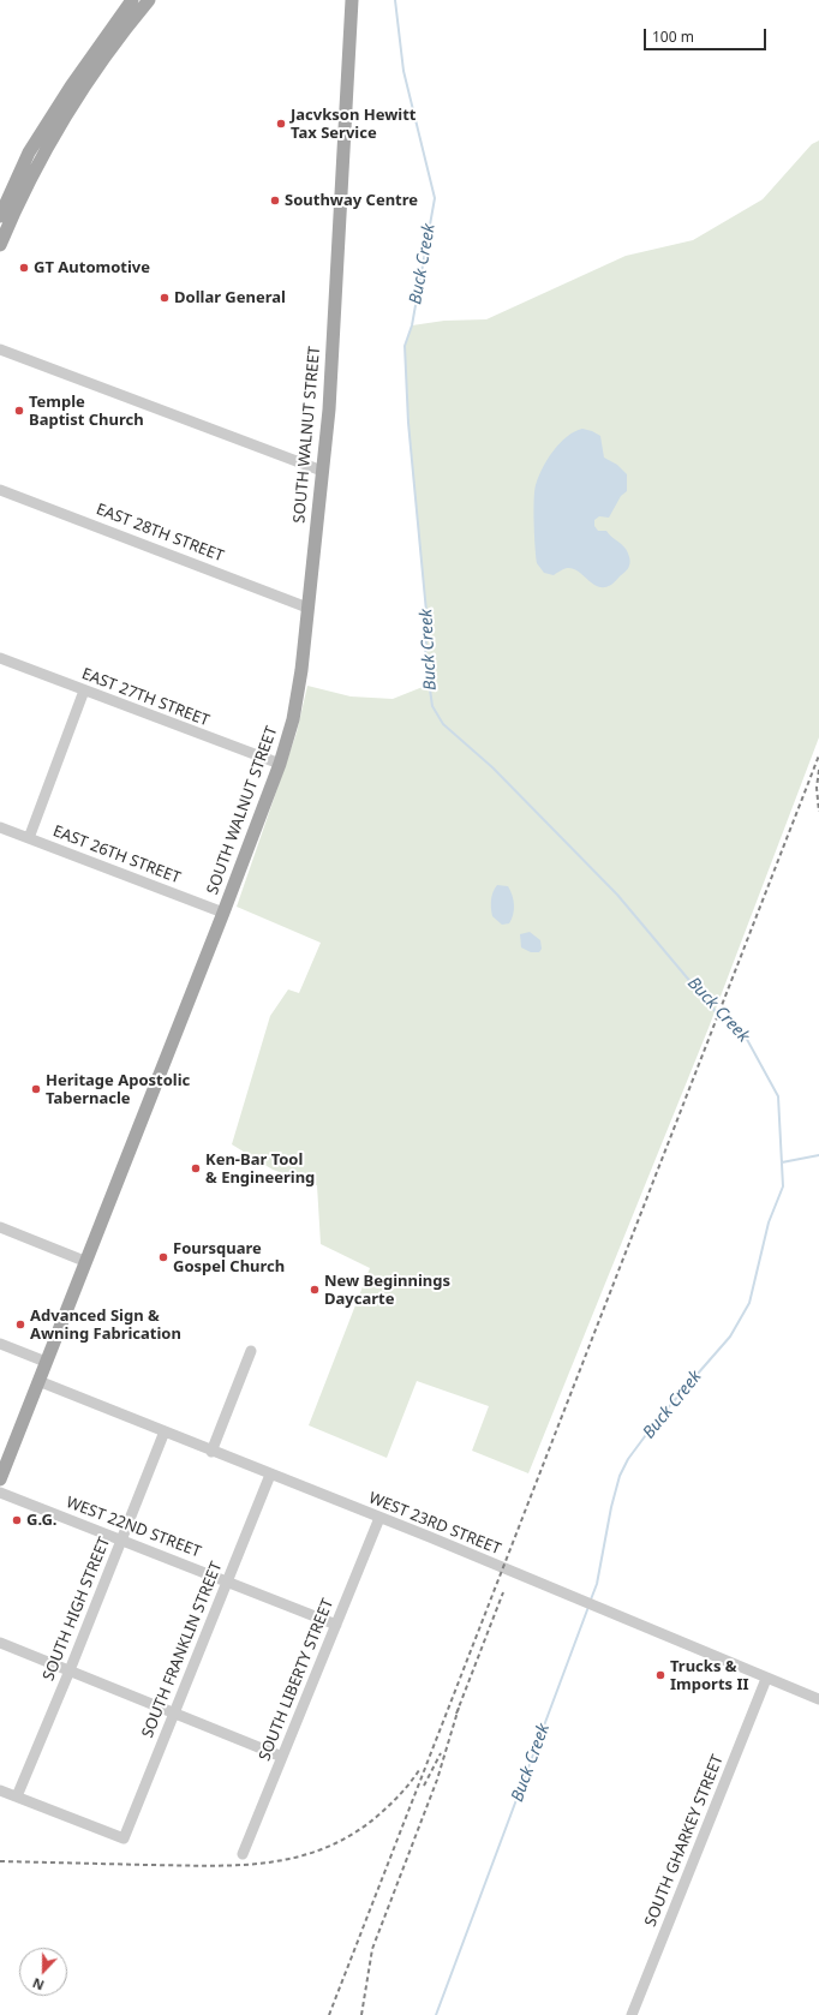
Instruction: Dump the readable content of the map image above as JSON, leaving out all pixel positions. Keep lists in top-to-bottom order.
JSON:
{
  "streets": {
    "main road": ["SOUTH WALNUT STREET"],
    "street": [
      "EAST 28TH STREET",
      "EAST 27TH STREET",
      "EAST 26TH STREET",
      "WEST 23RD STREET",
      "WEST 22ND STREET",
      "SOUTH HIGH STREET",
      "SOUTH FRANKLIN STREET",
      "SOUTH LIBERTY STREET",
      "SOUTH GHARKEY STREET"
    ]
  },
  "crossings": [
    ["SOUTH WALNUT STREET", "EAST 28TH STREET"],
    ["SOUTH WALNUT STREET", "EAST 27TH STREET"],
    ["SOUTH WALNUT STREET", "EAST 26TH STREET"],
    ["SOUTH WALNUT STREET", "WEST 23RD STREET"],
    ["WEST 23RD STREET", "SOUTH HIGH STREET"],
    ["WEST 23RD STREET", "SOUTH FRANKLIN STREET"],
    ["WEST 23RD STREET", "SOUTH LIBERTY STREET"],
    ["WEST 23RD STREET", "SOUTH GHARKEY STREET"],
    ["WEST 22ND STREET", "SOUTH HIGH STREET"],
    ["WEST 22ND STREET", "SOUTH FRANKLIN STREET"],
    ["WEST 22ND STREET", "SOUTH LIBERTY STREET"],
    ["SOUTH HIGH STREET", "SOUTH FRANKLIN STREET"]
  ],
  "water": ["Buck Creek"],
  "places": [
    "Jacvkson Hewitt Tax Service",
    "Southway Centre",
    "GT Automotive",
    "Dollar General",
    "Temple Baptist Church",
    "Heritage Apostolic Tabernacle",
    "Ken-Bar Tool & Engineering",
    "Foursquare Gospel Church",
    "New Beginnings Daycarte",
    "Advanced Sign & Awning Fabrication",
    "G.G.",
    "Trucks & Imports II"
  ],
  "scale_bar": "100 m",
  "north": "bottom"
}
